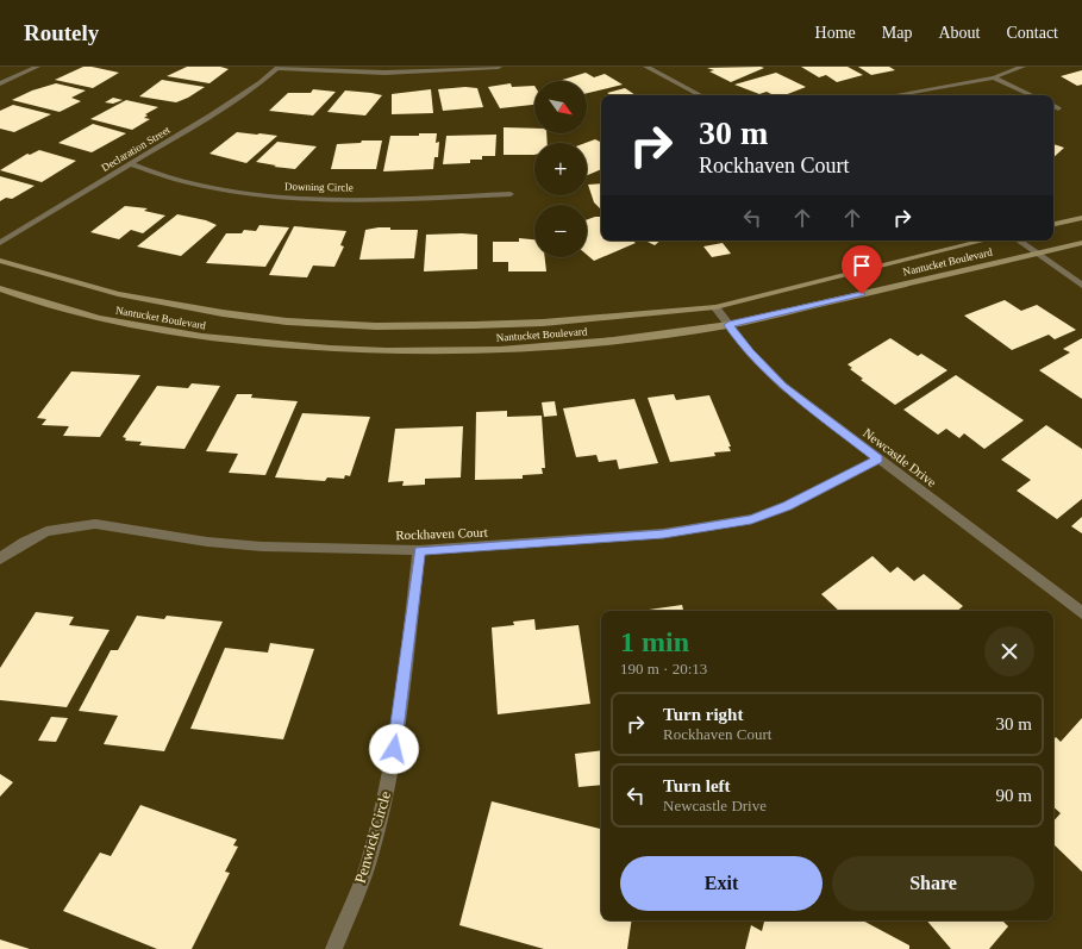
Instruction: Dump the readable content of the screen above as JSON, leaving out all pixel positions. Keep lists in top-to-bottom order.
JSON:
{
  "streets": {
    "street": [
      "Declaration Street",
      "Downing Circle",
      "Nantucket Boulevard",
      "Newcastle Drive",
      "Rockhaven Court",
      "Penwick Circle"
    ]
  },
  "crossings": [
    ["Declaration Street", "Downing Circle"],
    ["Nantucket Boulevard", "Newcastle Drive"],
    ["Newcastle Drive", "Rockhaven Court"],
    ["Rockhaven Court", "Penwick Circle"]
  ],
  "north": "bottom right",
  "page": {
    "header": "Routely",
    "nav": [
      "Home",
      "Map",
      "About",
      "Contact"
    ],
    "map_buttons": ["+", "−"],
    "turn": ["30 m", "Rockhaven Court"],
    "heading": ["1 min", "190 m · 20:13"],
    "list": [
      {
        "name": "Turn right",
        "note": "Rockhaven Court",
        "value": "30 m"
      },
      {
        "name": "Turn left",
        "note": "Newcastle Drive",
        "value": "90 m"
      }
    ],
    "buttons": ["Exit", "Share"]
  }
}
